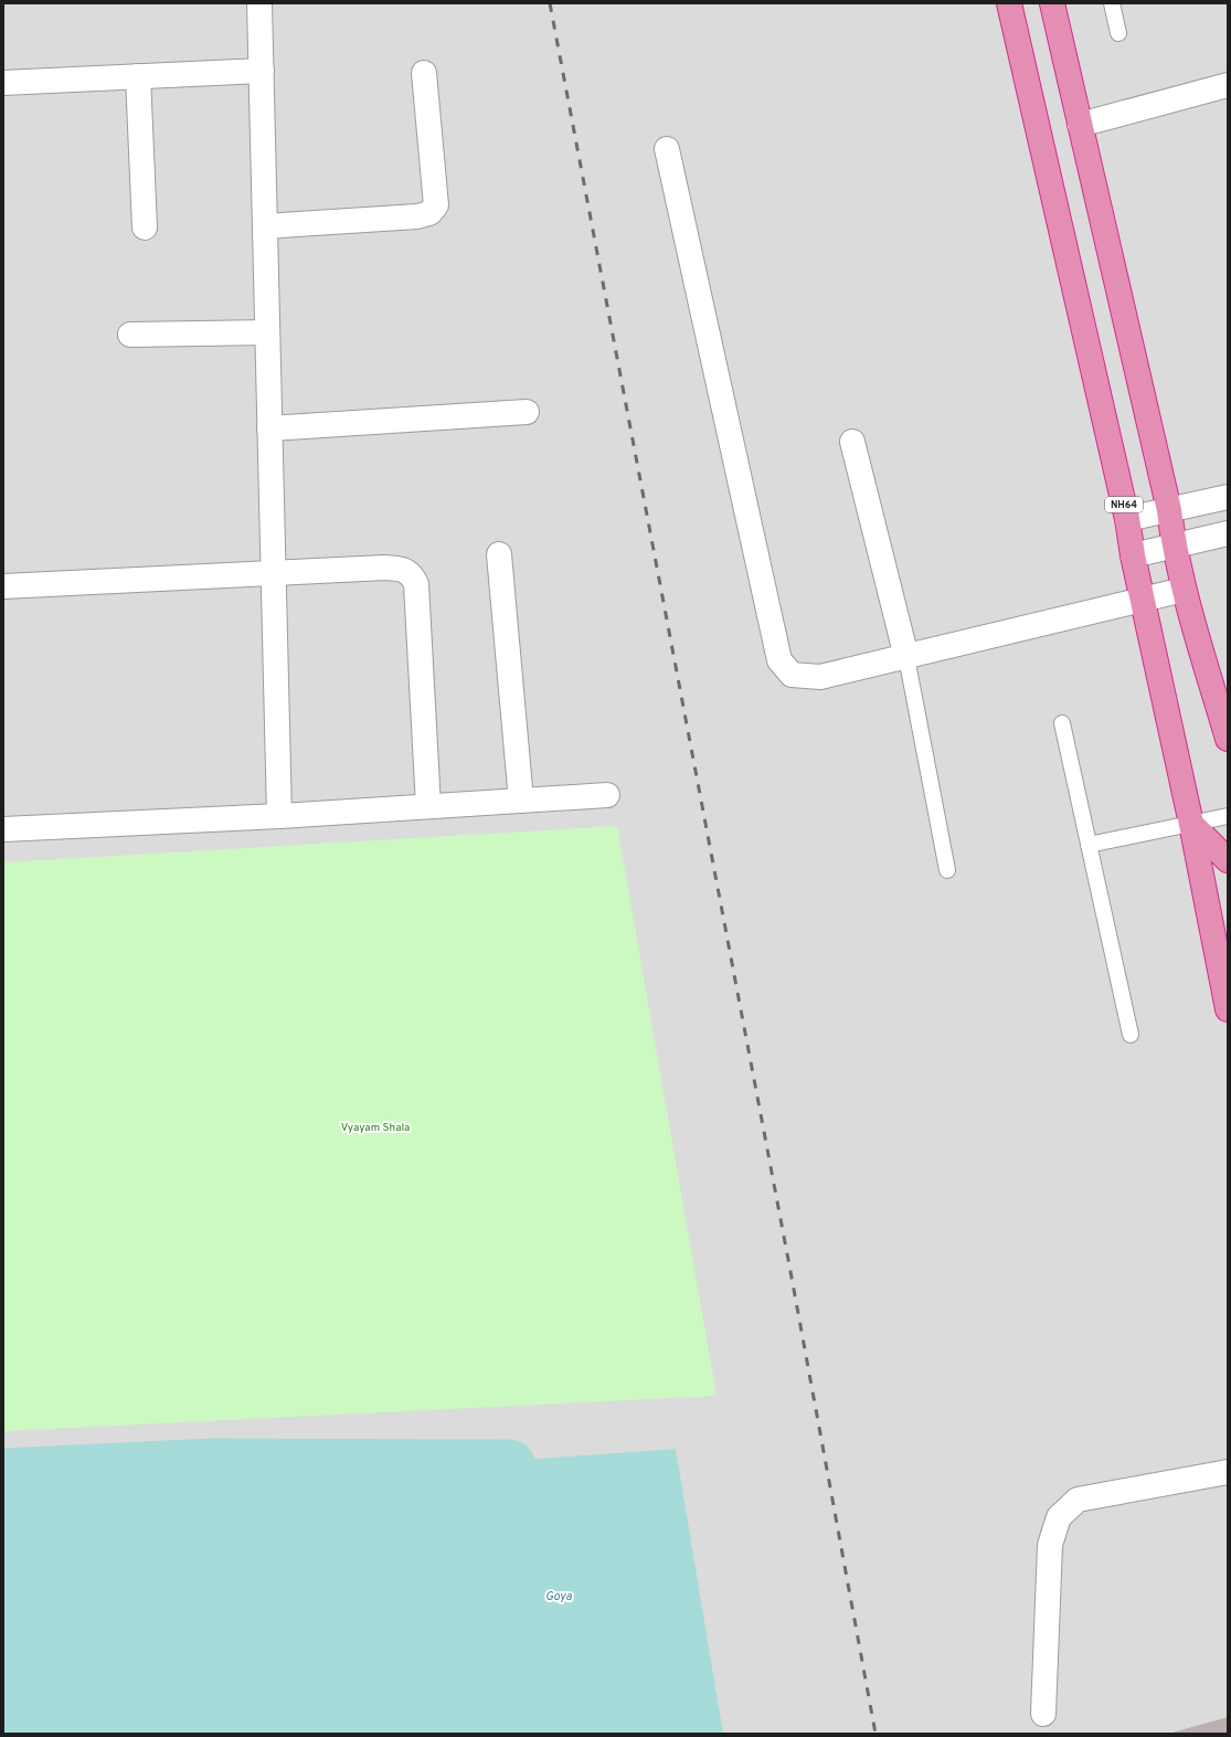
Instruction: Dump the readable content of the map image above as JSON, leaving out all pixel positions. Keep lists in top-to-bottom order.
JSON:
{
  "streets": {
    "highway": ["NH64"]
  },
  "water": ["Goya"],
  "parks": ["Vyayam Shala"]
}
